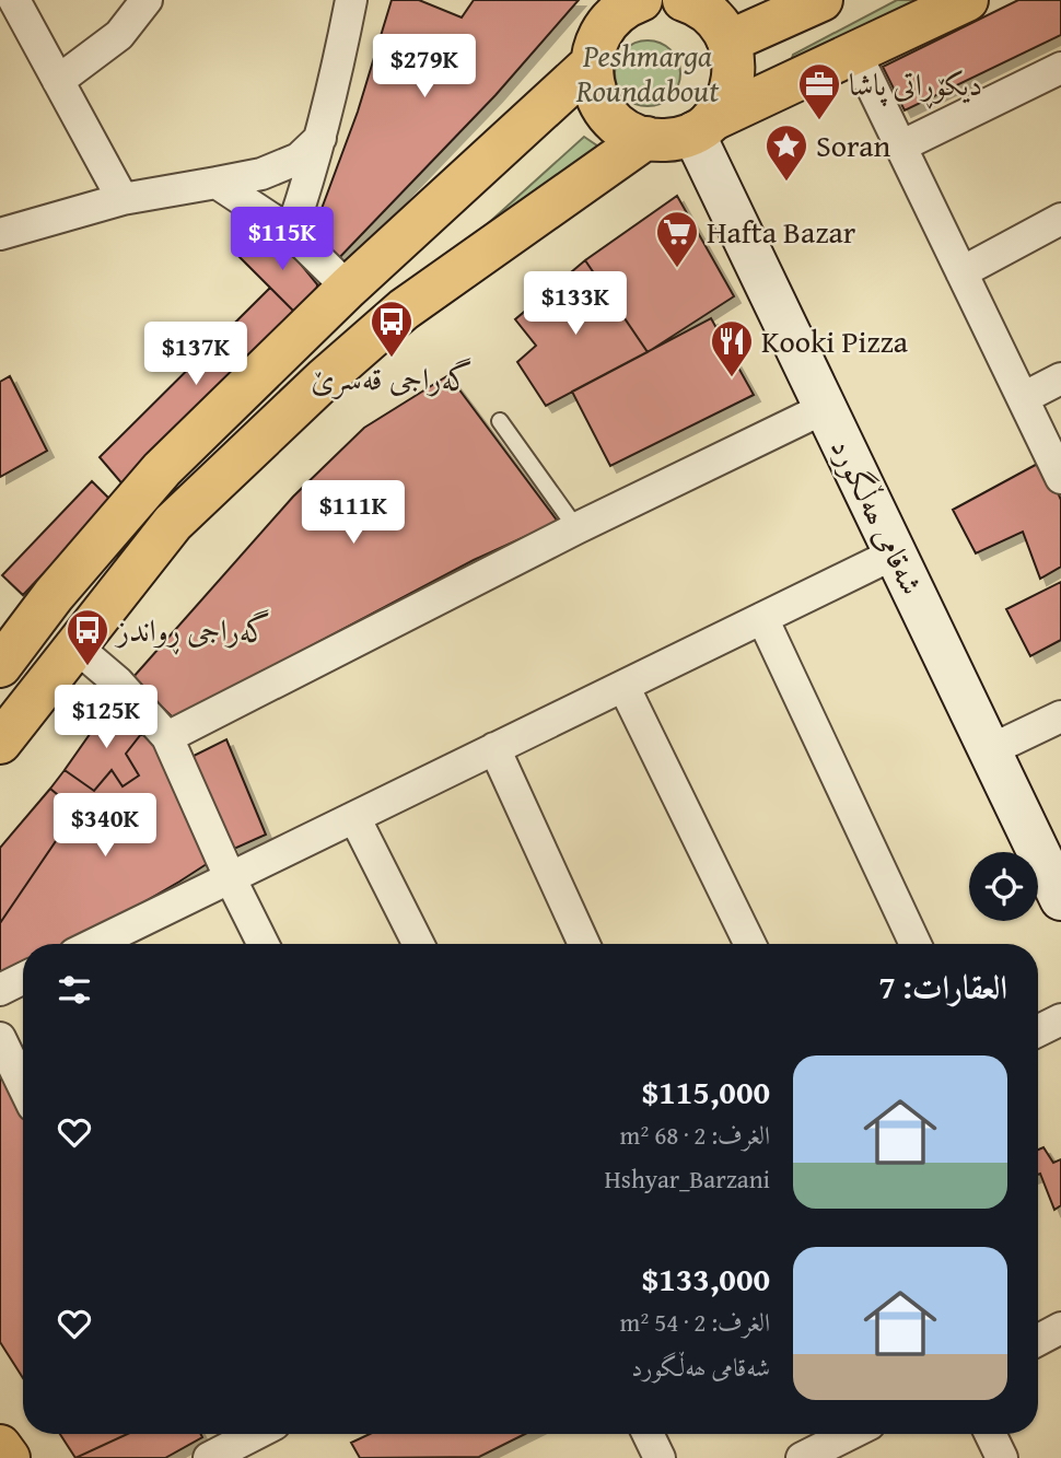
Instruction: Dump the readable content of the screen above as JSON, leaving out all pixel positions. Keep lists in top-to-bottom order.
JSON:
{
  "streets": {
    "main road": ["شەقامی ھەڵگورد"]
  },
  "parks": ["Peshmarga Roundabout"],
  "places": {
    "office": ["دیکۆڕاتی پاشا"],
    "place": ["Soran"],
    "supermarket": ["Hafta Bazar"],
    "bus stop": ["گەراجی قەسرێ", "گەراجی ڕواندز"],
    "restaurant": ["Kooki Pizza"]
  },
  "page": {
    "price": [
      "$279K",
      "$115K",
      "$133K",
      "$137K",
      "$111K",
      "$125K",
      "$340K"
    ],
    "heading": "العقارات: 7",
    "list": [
      {
        "name": "$115,000",
        "note": "الغرف: 2 · 68 m² · Hshyar_Barzani"
      },
      {
        "name": "$133,000",
        "note": "الغرف: 2 · 54 m² · شەقامی ھەڵگورد"
      }
    ]
  }
}
